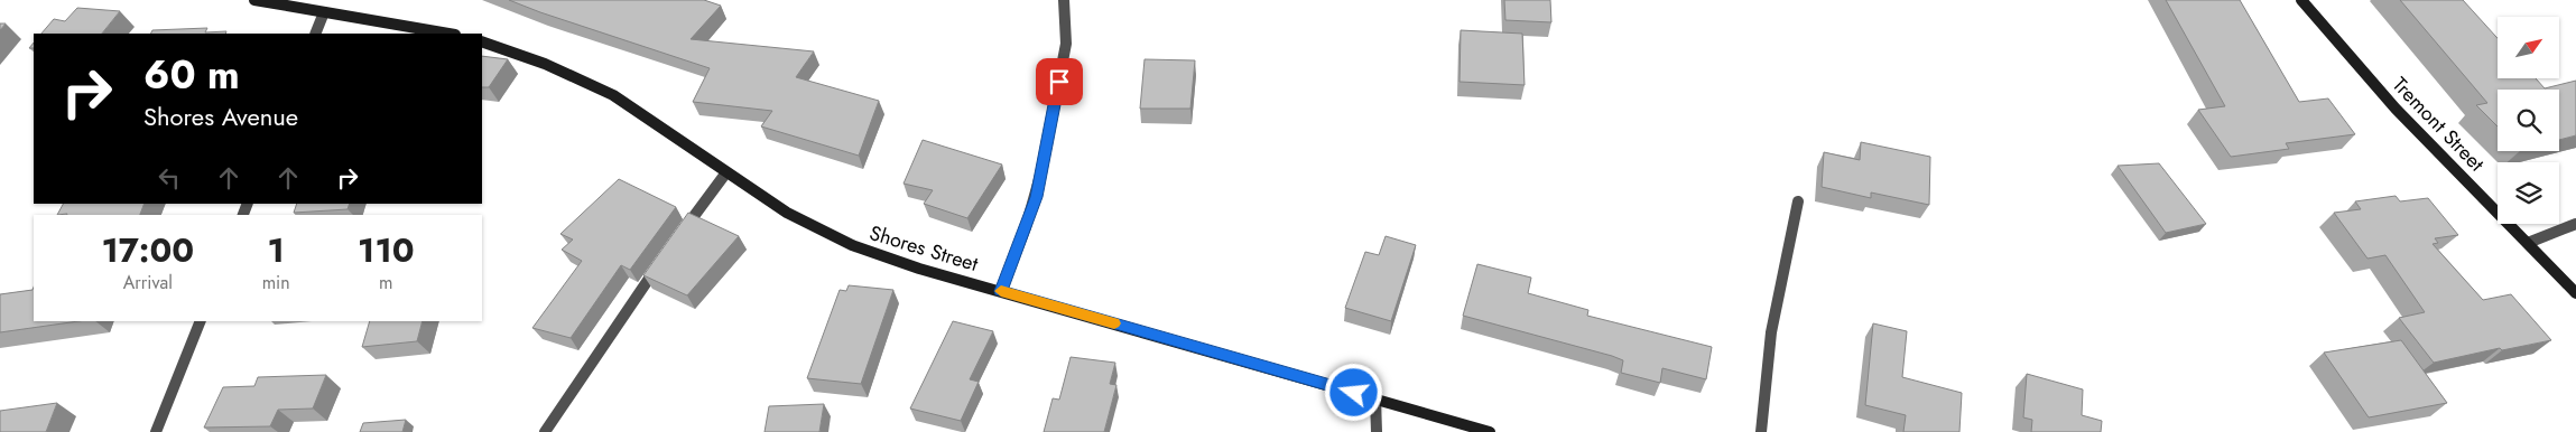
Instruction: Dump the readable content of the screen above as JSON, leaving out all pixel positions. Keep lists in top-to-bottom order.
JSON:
{
  "streets": {
    "street": ["Tremont Street", "Shores Street"]
  },
  "north": "top right",
  "page": {
    "turn": ["60 m", "Shores Avenue"],
    "eta": [
      "17:00",
      "Arrival",
      "1",
      "min",
      "110",
      "m"
    ]
  }
}
